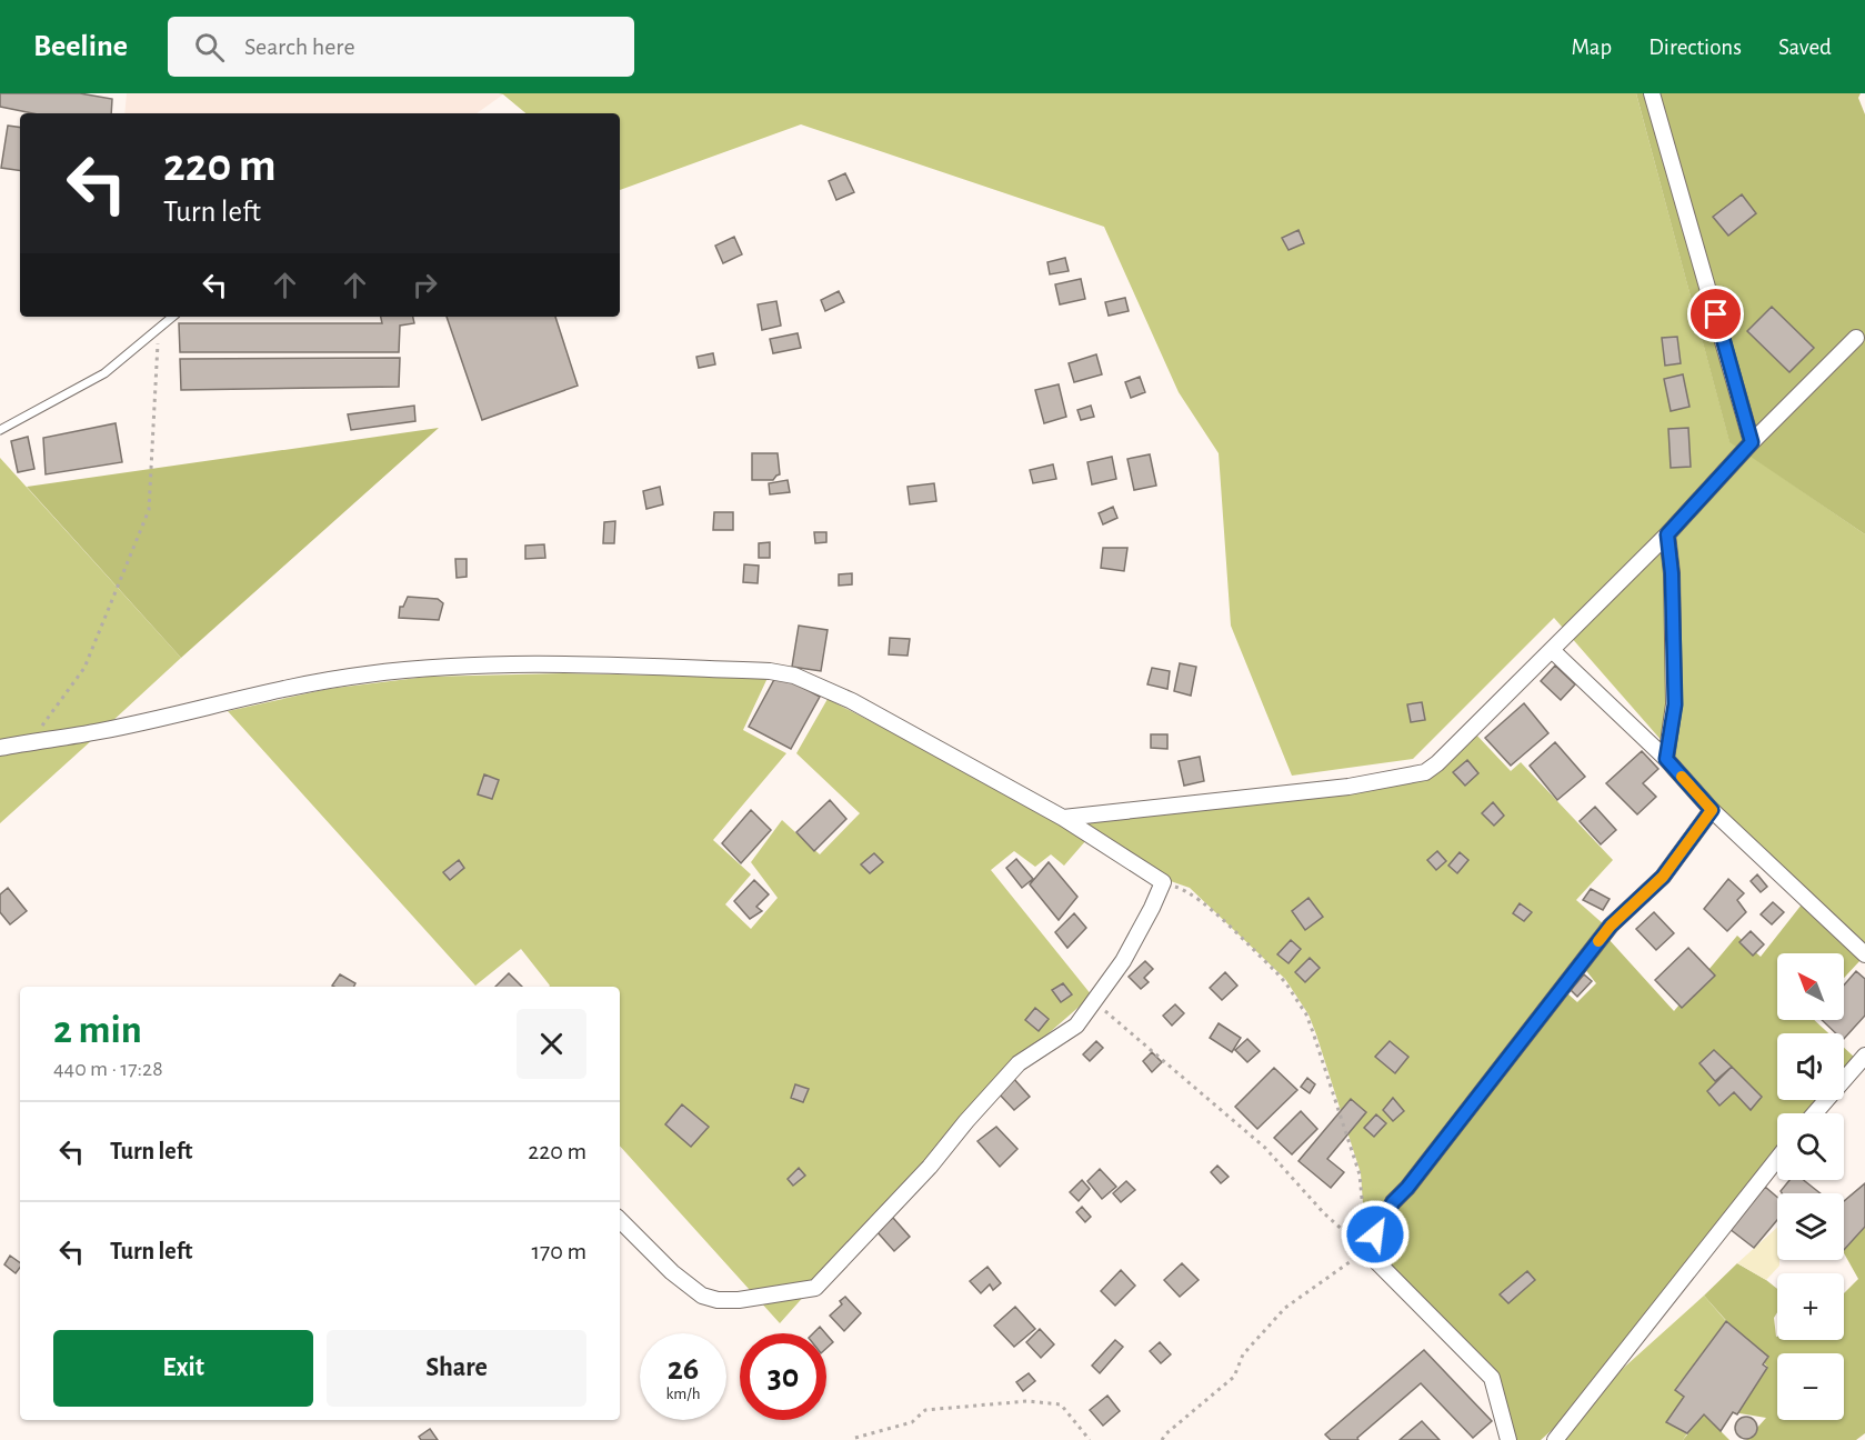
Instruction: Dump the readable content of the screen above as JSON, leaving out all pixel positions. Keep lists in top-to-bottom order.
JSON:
{
  "north": "top left",
  "page": {
    "header": "Beeline",
    "search": "Search here",
    "nav": ["Map", "Directions", "Saved"],
    "turn": ["220 m", "Turn left"],
    "map_buttons": ["+", "−"],
    "heading": ["2 min", "440 m · 17:28"],
    "list": [
      {
        "name": "Turn left",
        "value": "220 m"
      },
      {
        "name": "Turn left",
        "value": "170 m"
      }
    ],
    "buttons": ["Exit", "Share"],
    "speed": "26 km/h",
    "limit": "30"
  }
}
